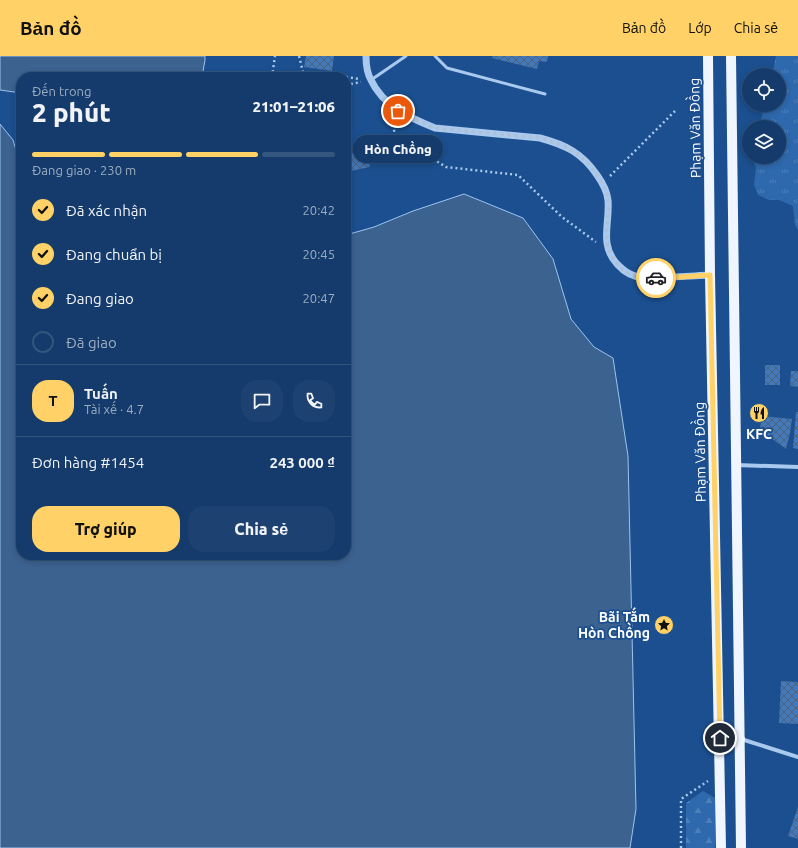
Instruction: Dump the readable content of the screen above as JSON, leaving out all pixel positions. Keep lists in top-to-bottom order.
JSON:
{
  "streets": {
    "main road": ["Phạm Văn Đồng"]
  },
  "places": {
    "other": ["Hòn Chồng"],
    "restaurant": ["KFC"],
    "place": ["Bãi Tắm Hòn Chồng"]
  },
  "page": {
    "header": "Bản đồ",
    "nav": ["Bản đồ", "Lớp", "Chia sẻ"],
    "heading": ["2 phút", "Đến trong", "21:01–21:06"],
    "panel": [
      "Tuấn",
      "Tài xế · 4.7",
      "Đơn hàng #1454",
      "243 000 ₫"
    ],
    "bubble": "Hòn Chồng",
    "bar": "Đang giao · 230 m",
    "list": [
      ["Đã xác nhận", "20:42"],
      ["Đang chuẩn bị", "20:45"],
      ["Đang giao", "20:47"],
      "Đã giao"
    ],
    "round": "T",
    "buttons": ["Trợ giúp", "Chia sẻ"]
  }
}
